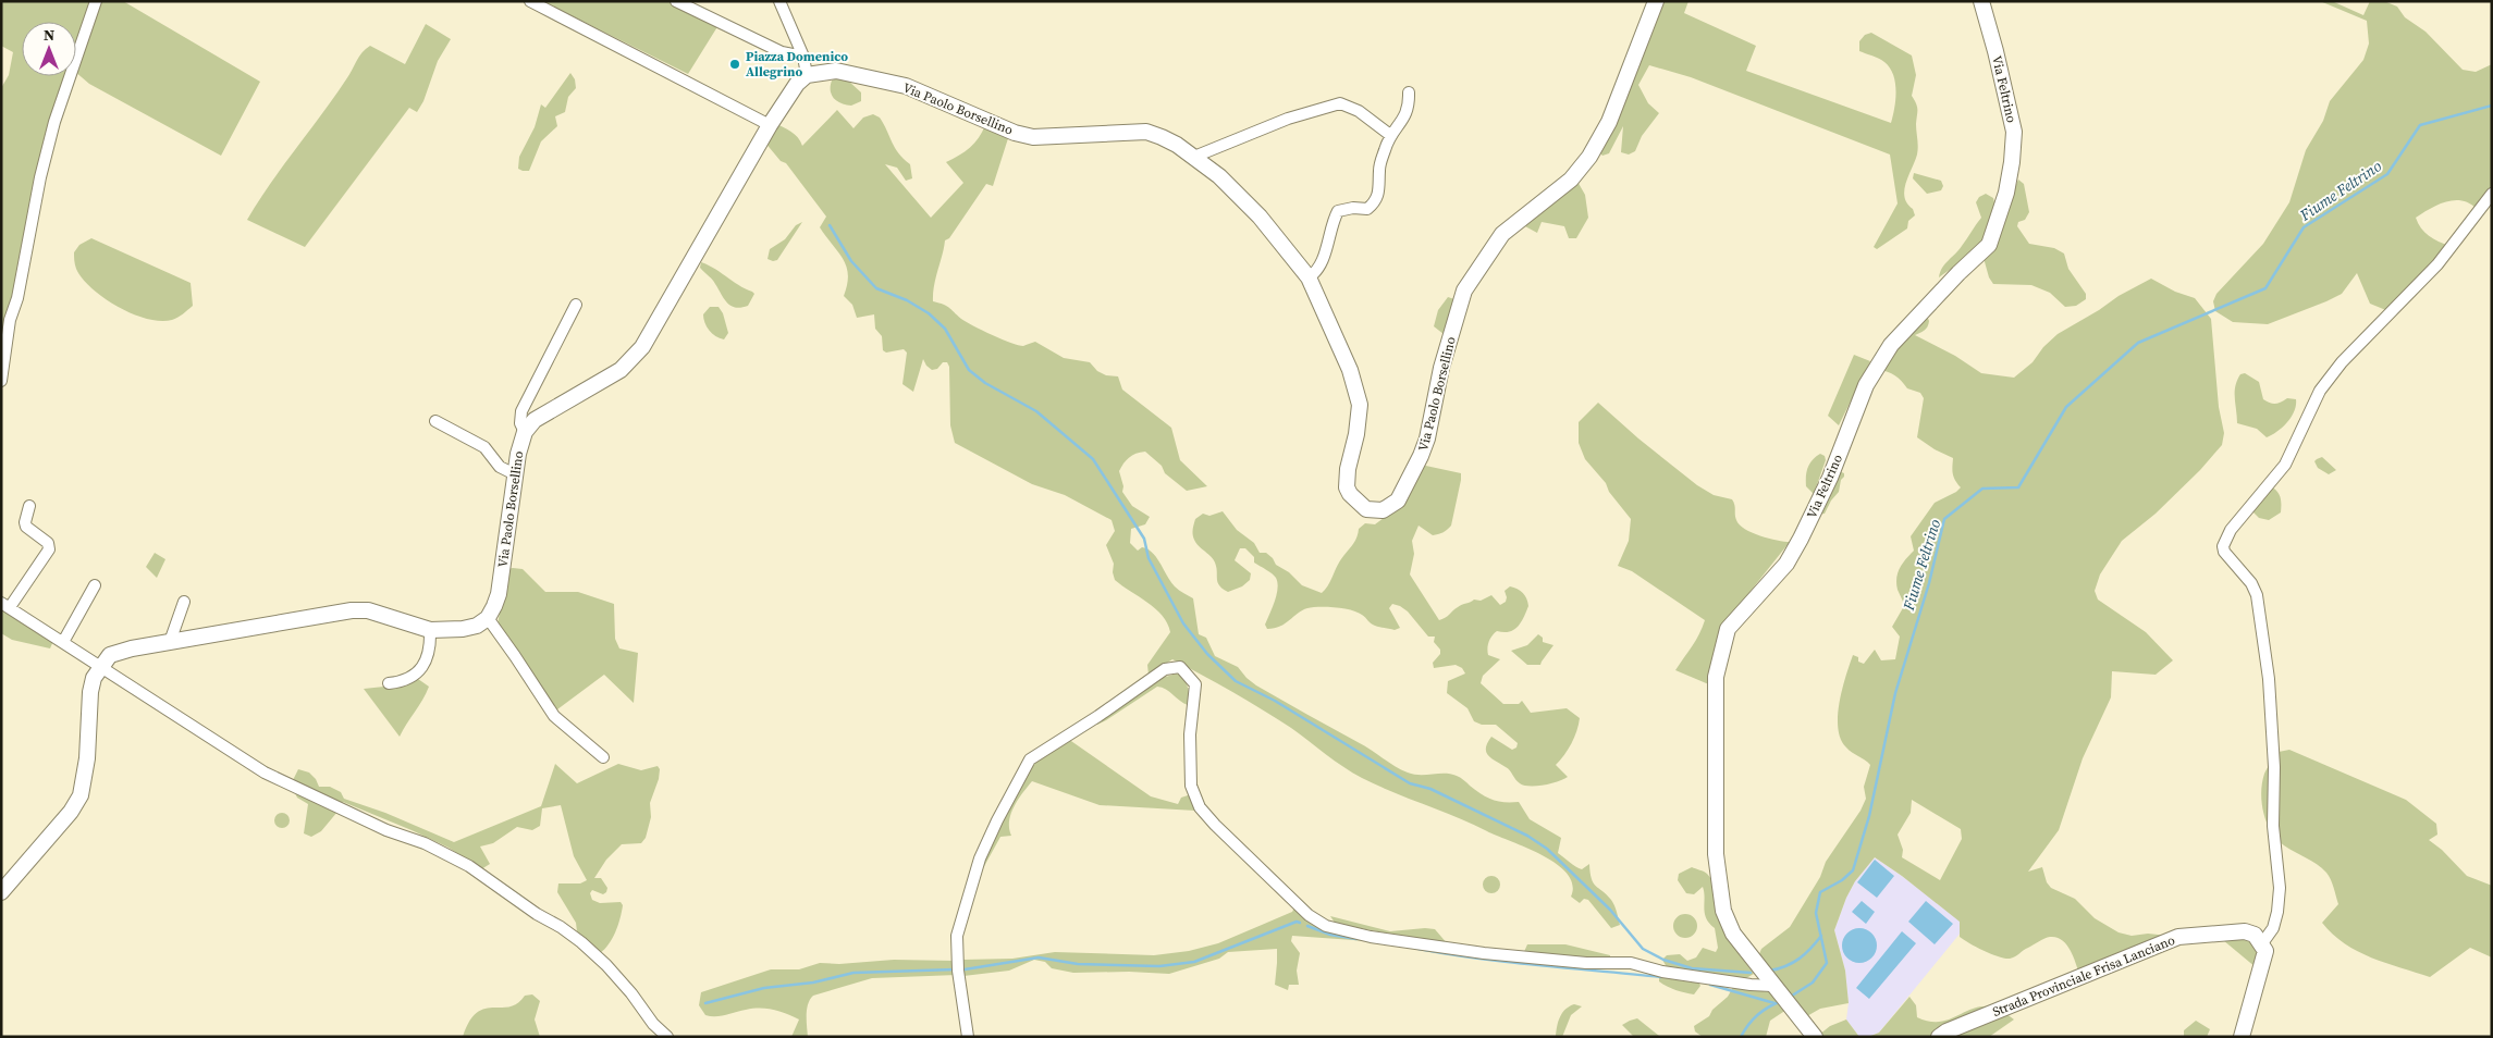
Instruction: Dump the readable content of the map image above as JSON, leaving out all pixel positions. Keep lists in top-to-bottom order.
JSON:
{
  "streets": {
    "street": ["Via Feltrino", "Via Paolo Borsellino", "Strada Provinciale Frisa Lanciano"]
  },
  "water": ["Fiume Feltrino"],
  "places": ["Piazza Domenico Allegrino"],
  "north": "top"
}
